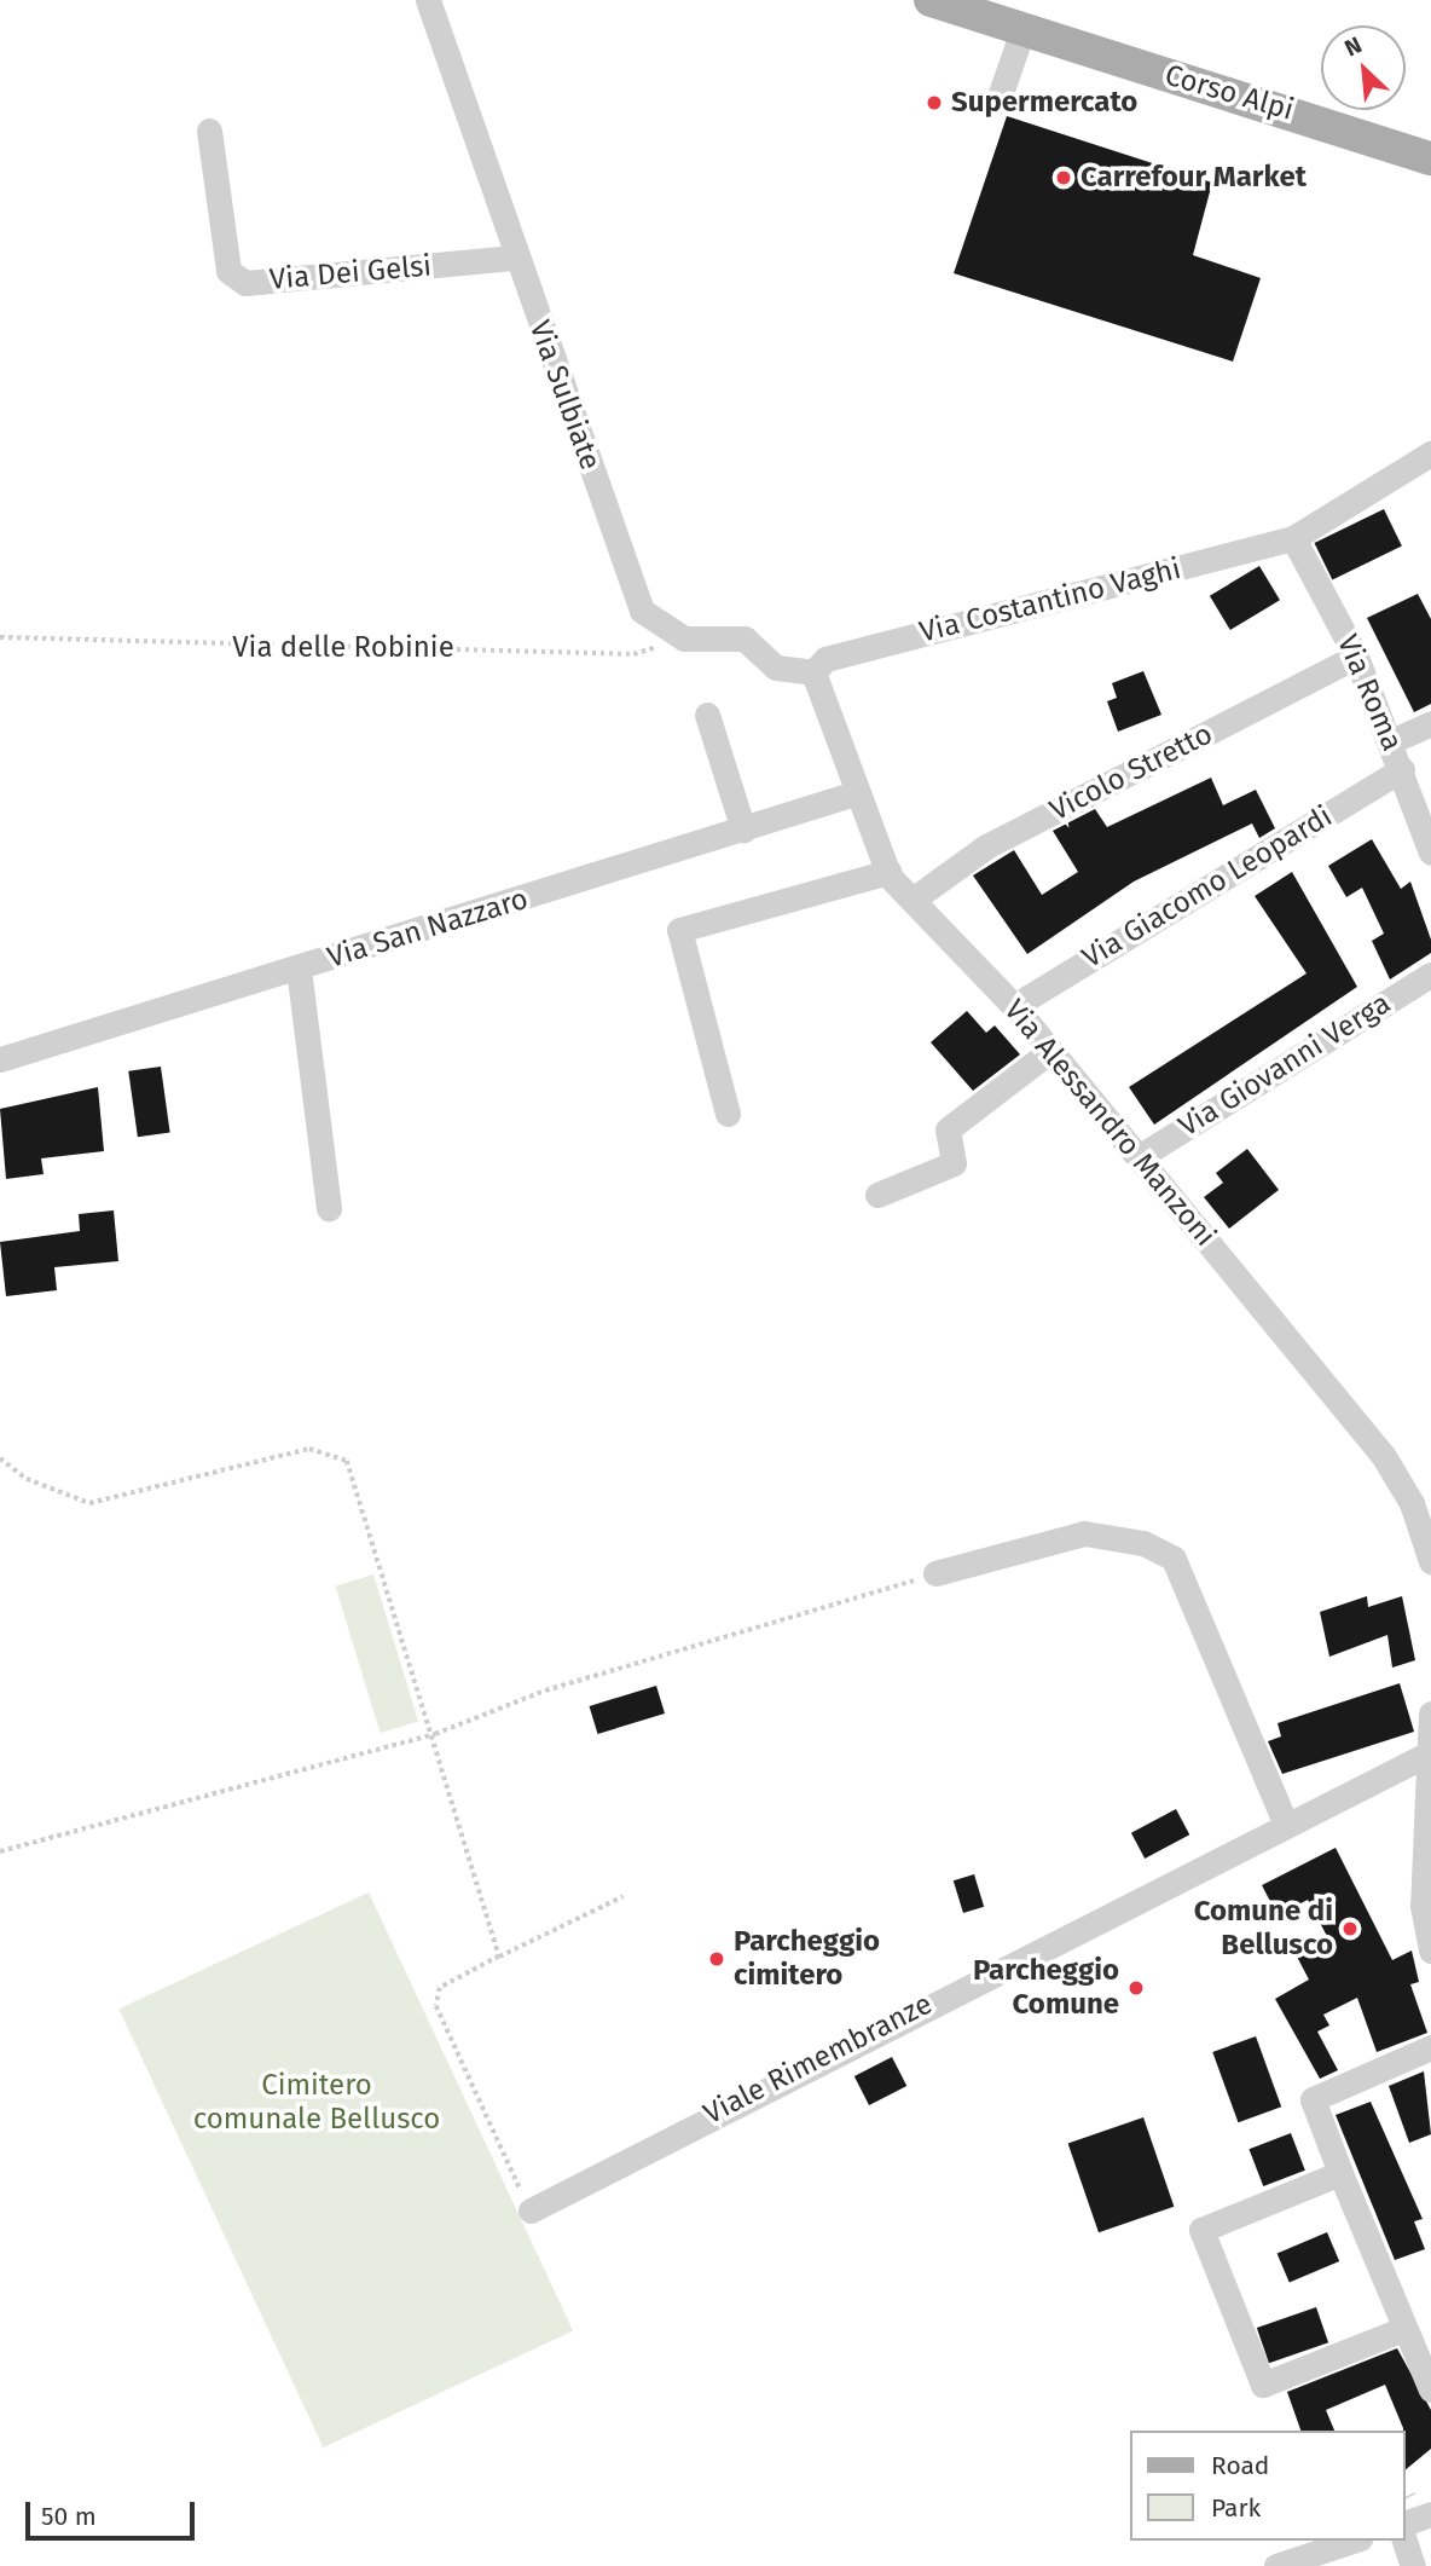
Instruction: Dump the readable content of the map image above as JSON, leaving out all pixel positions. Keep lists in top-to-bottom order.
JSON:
{
  "streets": {
    "main road": ["Corso Alpi"],
    "street": [
      "Via Dei Gelsi",
      "Via Sulbiate",
      "Via Costantino Vaghi",
      "Via Roma",
      "Vicolo Stretto",
      "Via Giacomo Leopardi",
      "Via San Nazzaro",
      "Via Giovanni Verga",
      "Via Alessandro Manzoni",
      "Viale Rimembranze"
    ],
    "path": ["Via delle Robinie"]
  },
  "crossings": [
    ["Via Dei Gelsi", "Via Sulbiate"],
    ["Via Sulbiate", "Via delle Robinie"],
    ["Via Costantino Vaghi", "Via Roma"],
    ["Via Costantino Vaghi", "Via Alessandro Manzoni"],
    ["Via Roma", "Vicolo Stretto"],
    ["Via Roma", "Via Giacomo Leopardi"],
    ["Vicolo Stretto", "Via Alessandro Manzoni"],
    ["Via Giacomo Leopardi", "Via Alessandro Manzoni"],
    ["Via San Nazzaro", "Via Alessandro Manzoni"],
    ["Via Giovanni Verga", "Via Alessandro Manzoni"]
  ],
  "parks": ["Cimitero comunale Bellusco"],
  "places": [
    "Supermercato",
    "Carrefour Market",
    "Comune di Bellusco",
    "Parcheggio cimitero",
    "Parcheggio Comune"
  ],
  "legend": ["Road", "Park"],
  "scale_bar": "50 m",
  "north": "top left"
}
